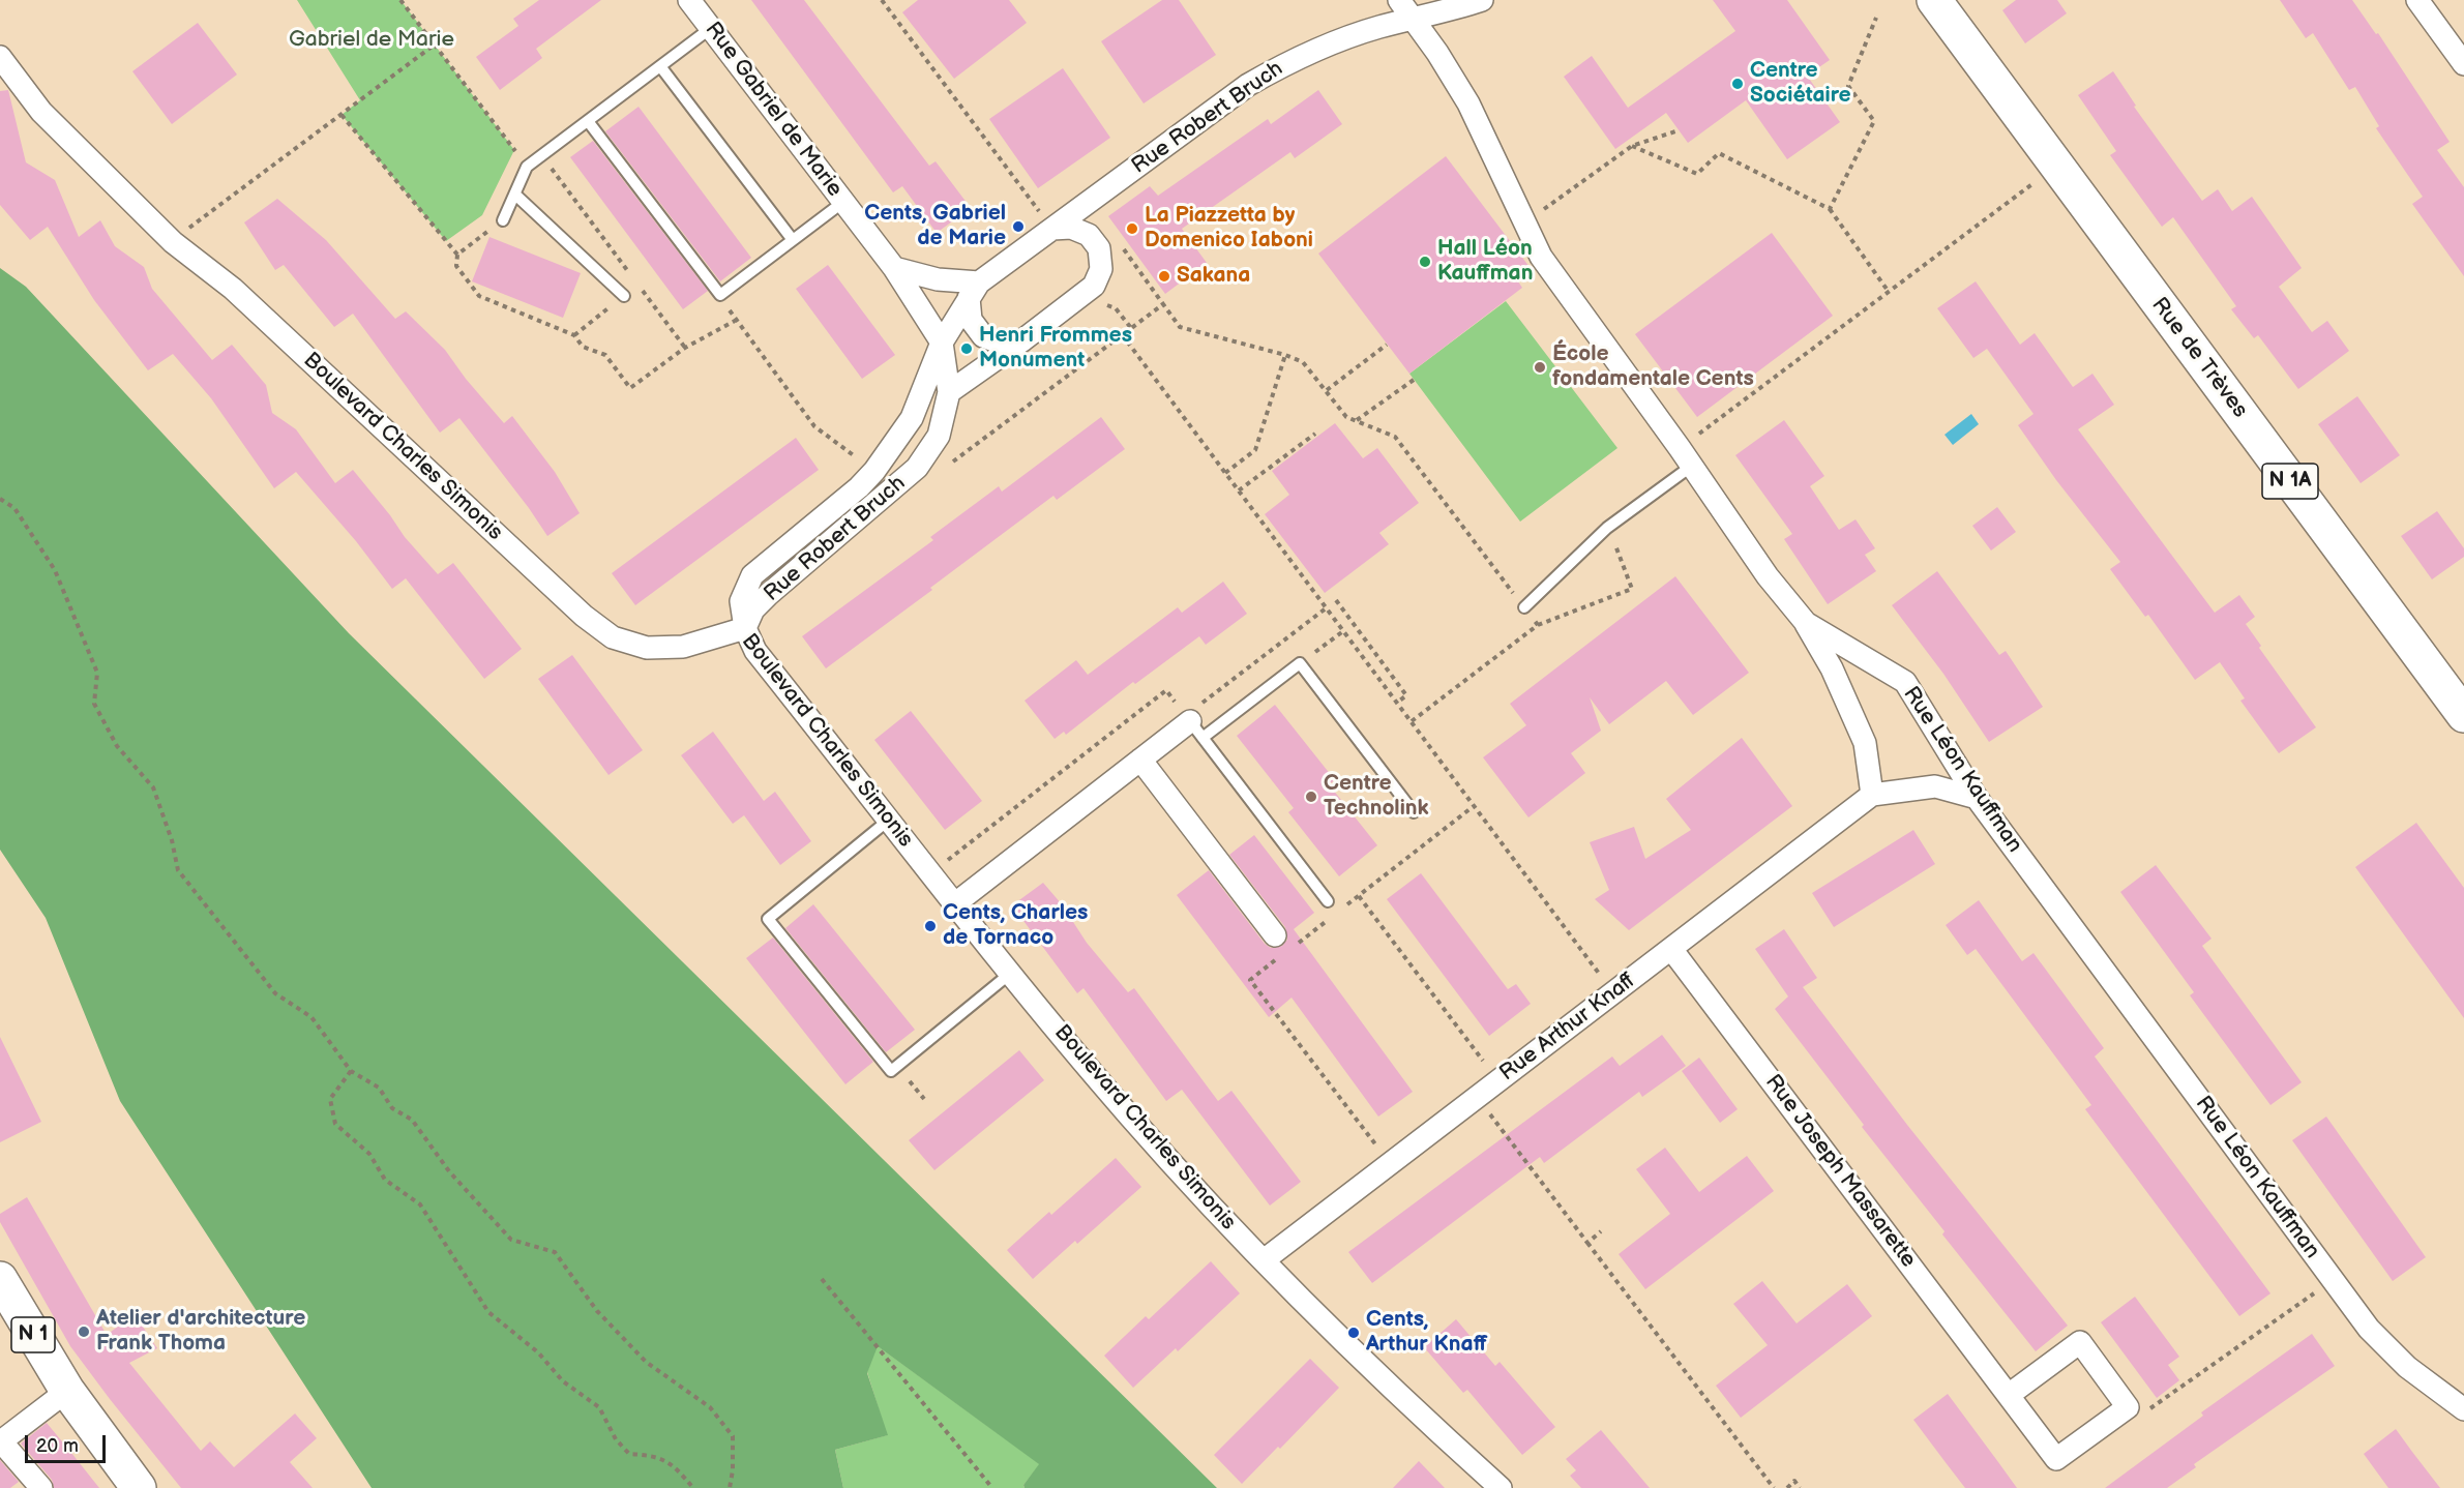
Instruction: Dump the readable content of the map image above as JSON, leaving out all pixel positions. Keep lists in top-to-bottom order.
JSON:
{
  "streets": {
    "main road": ["Rue de Trèves", "N 1A", "N 1"],
    "street": [
      "Rue Gabriel de Marie",
      "Rue Robert Bruch",
      "Boulevard Charles Simonis",
      "Rue Léon Kauffman",
      "Rue Arthur Knaff",
      "Rue Joseph Massarette"
    ]
  },
  "crossings": [
    ["Rue Gabriel de Marie", "Rue Robert Bruch"],
    ["Rue Robert Bruch", "Boulevard Charles Simonis"],
    ["Rue Robert Bruch", "Rue Léon Kauffman"],
    ["Boulevard Charles Simonis", "Rue Arthur Knaff"],
    ["Rue Arthur Knaff", "Rue Joseph Massarette"]
  ],
  "parks": ["Gabriel de Marie"],
  "places": [
    "Centre Sociétaire",
    "Cents, Gabriel de Marie",
    "La Piazzetta by Domenico Iaboni",
    "Hall Léon Kauffman",
    "Sakana",
    "Henri Frommes Monument",
    "École fondamentale Cents",
    "Centre Technolink",
    "Cents, Charles de Tornaco",
    "Atelier d'architecture Frank Thoma",
    "Cents, Arthur Knaff"
  ],
  "scale_bar": "20 m"
}
